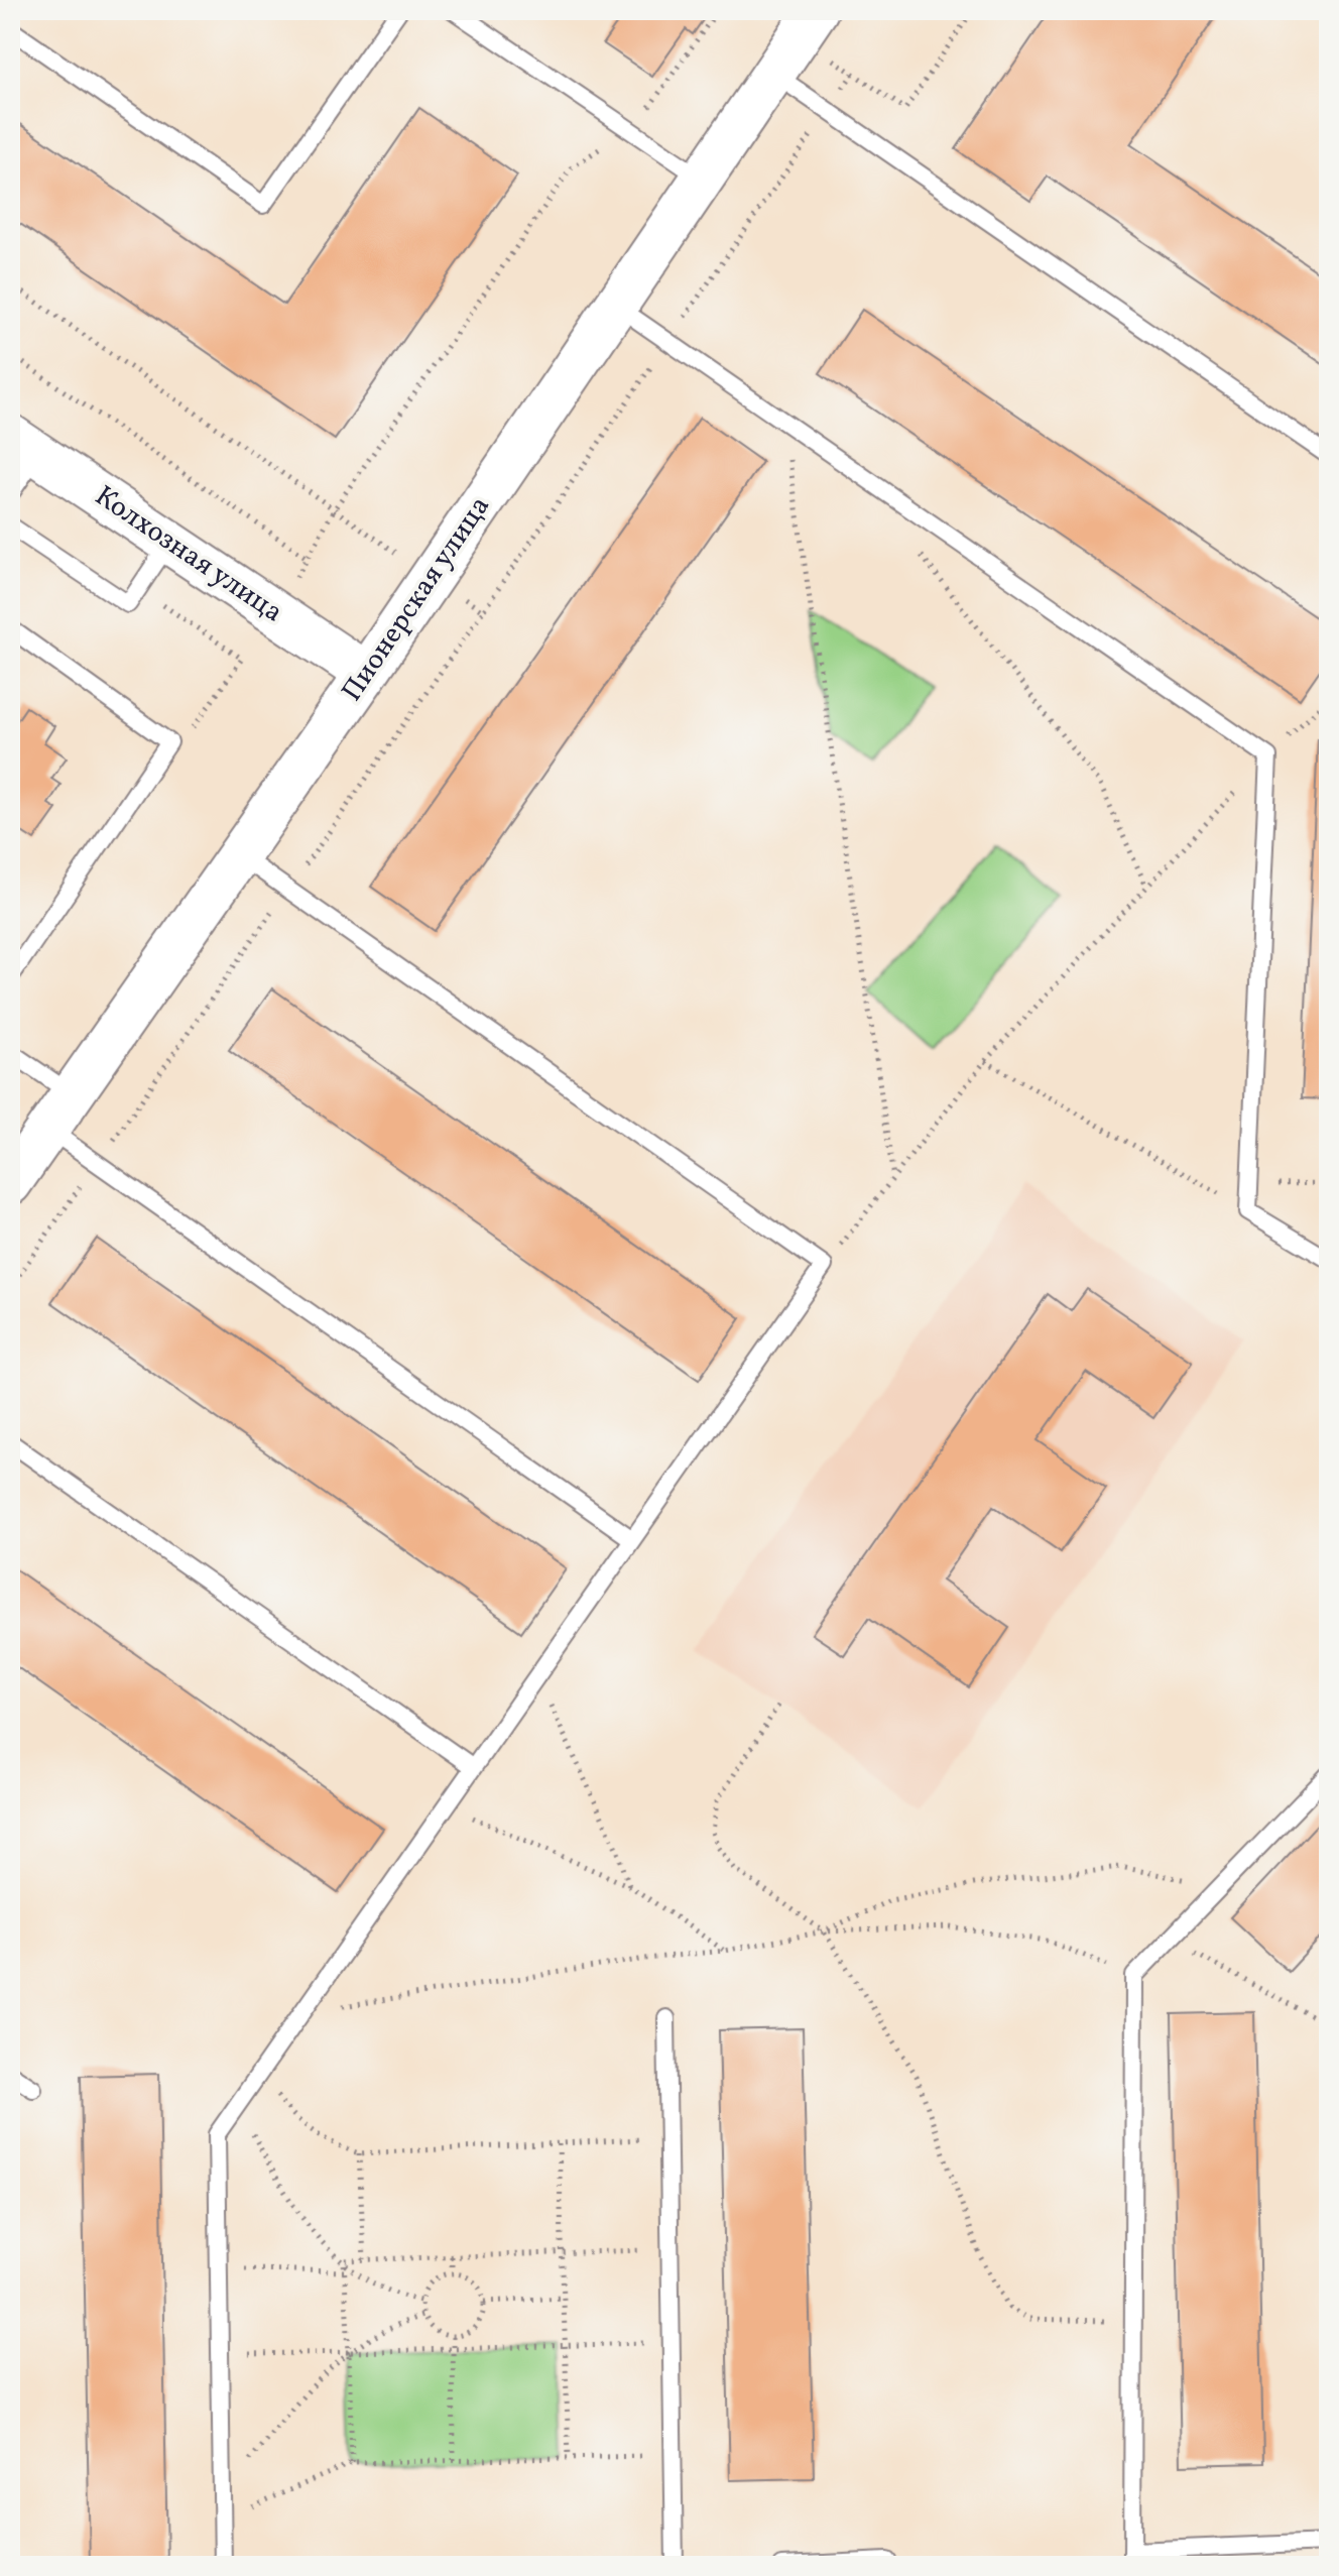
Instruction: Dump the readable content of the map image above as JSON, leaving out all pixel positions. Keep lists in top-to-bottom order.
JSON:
{
  "streets": {
    "street": ["Колхозная улица", "Пионерская улица"]
  },
  "crossings": [
    ["Колхозная улица", "Пионерская улица"]
  ]
}
